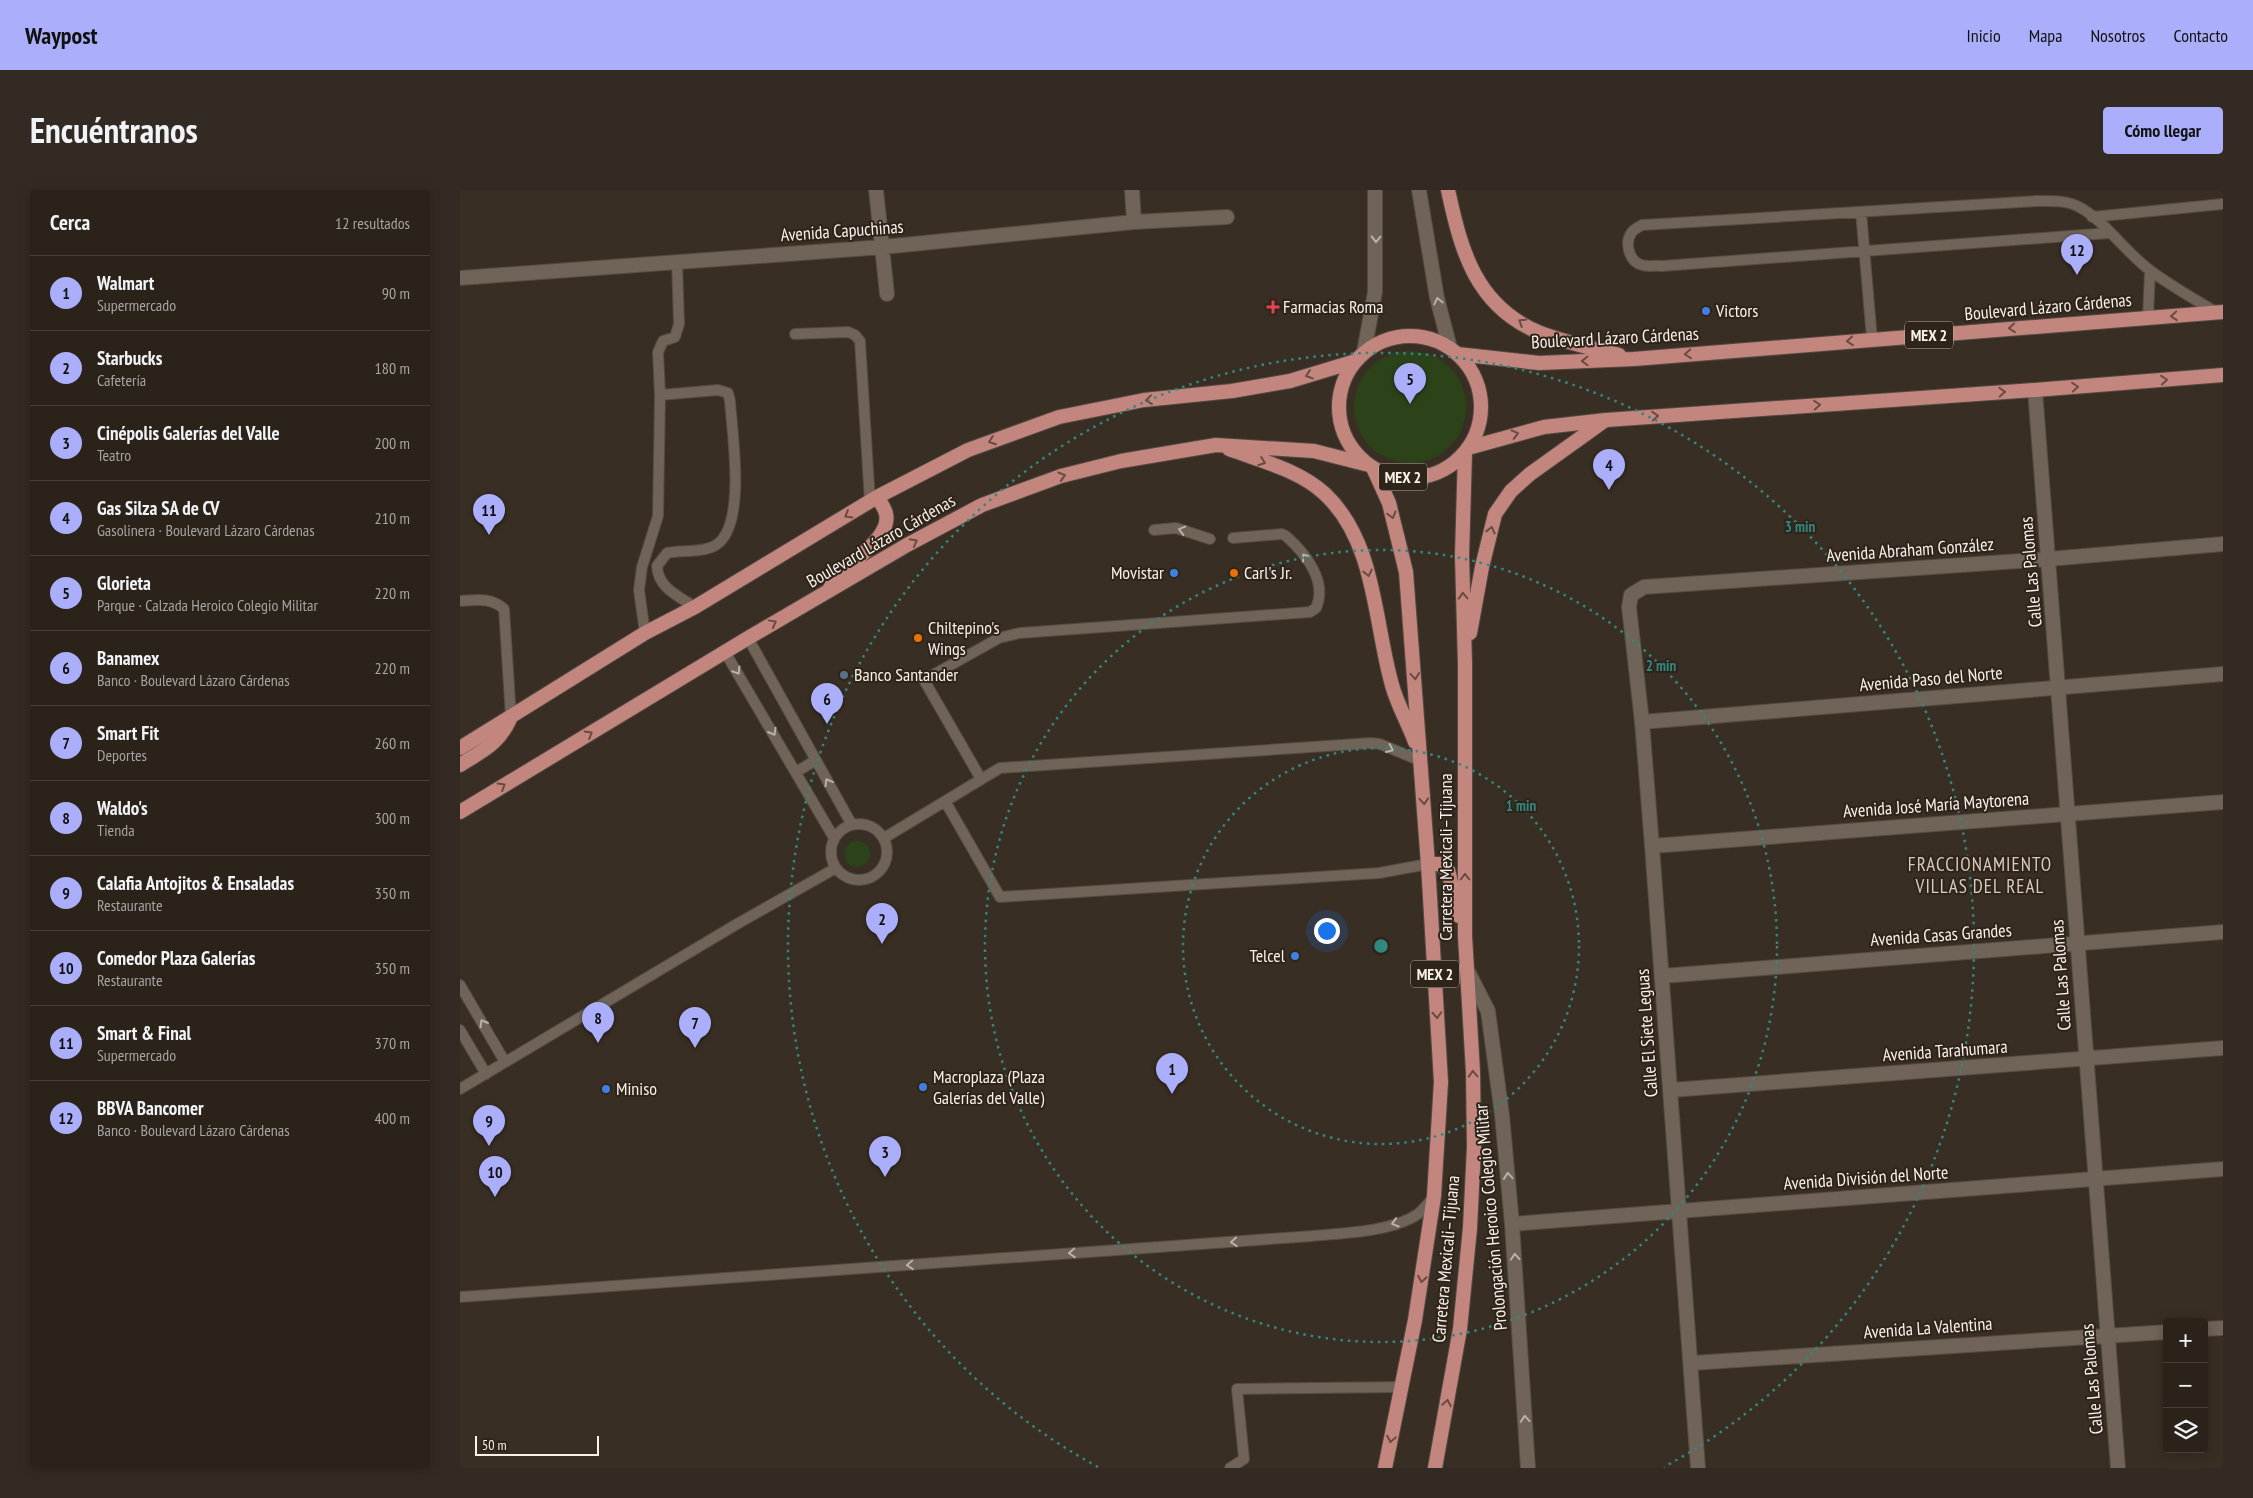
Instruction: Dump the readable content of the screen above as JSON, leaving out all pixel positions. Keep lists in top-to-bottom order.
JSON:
{
  "streets": {
    "main road": ["Boulevard Lázaro Cárdenas", "MEX 2", "Carretera Mexicali–Tijuana"],
    "street": [
      "Avenida Capuchinas",
      "Avenida Abraham González",
      "Calle Las Palomas",
      "Avenida Paso del Norte",
      "Avenida José María Maytorena",
      "Avenida Casas Grandes",
      "Calle El Siete Leguas",
      "Avenida Tarahumara",
      "Avenida División del Norte",
      "Prolongación Heroico Colegio Militar",
      "Avenida La Valentina"
    ]
  },
  "crossings": [
    ["Boulevard Lázaro Cárdenas", "MEX 2"],
    ["Boulevard Lázaro Cárdenas", "Carretera Mexicali–Tijuana"],
    ["MEX 2", "Carretera Mexicali–Tijuana"],
    ["Avenida Abraham González", "Calle Las Palomas"],
    ["Avenida Abraham González", "Calle El Siete Leguas"],
    ["Calle Las Palomas", "Avenida Paso del Norte"],
    ["Calle Las Palomas", "Avenida José María Maytorena"],
    ["Calle Las Palomas", "Avenida Casas Grandes"],
    ["Calle Las Palomas", "Avenida Tarahumara"],
    ["Calle Las Palomas", "Avenida División del Norte"],
    ["Calle Las Palomas", "Avenida La Valentina"],
    ["Avenida Paso del Norte", "Calle El Siete Leguas"],
    ["Avenida José María Maytorena", "Calle El Siete Leguas"],
    ["Carretera Mexicali–Tijuana", "Prolongación Heroico Colegio Militar"],
    ["Avenida Casas Grandes", "Calle El Siete Leguas"],
    ["Calle El Siete Leguas", "Avenida Tarahumara"],
    ["Calle El Siete Leguas", "Avenida División del Norte"],
    ["Calle El Siete Leguas", "Avenida La Valentina"],
    ["Avenida División del Norte", "Prolongación Heroico Colegio Militar"]
  ],
  "one_way": ["Prolongación Heroico Colegio Militar"],
  "districts": ["FRACCIONAMIENTO VILLAS DEL REAL"],
  "places": {
    "health": ["Farmacias Roma"],
    "other": [
      "Victors",
      "Movistar",
      "Carl's Jr.",
      "Chiltepino's Wings",
      "Banco Santander",
      "Telcel",
      "Macroplaza (Plaza Galerías del Valle)",
      "Miniso"
    ]
  },
  "scale_bar": "50 m",
  "page": {
    "header": "Waypost",
    "nav": [
      "Inicio",
      "Mapa",
      "Nosotros",
      "Contacto"
    ],
    "title": "Encuéntranos",
    "buttons": "Cómo llegar",
    "heading": ["Cerca", "12 resultados"],
    "pins": [
      "12",
      "5",
      "4",
      "11",
      "6",
      "2",
      "8",
      "7",
      "1",
      "9",
      "3",
      "10"
    ],
    "list": [
      {
        "mark": "1",
        "name": "Walmart",
        "note": "Supermercado",
        "value": "90 m"
      },
      {
        "mark": "2",
        "name": "Starbucks",
        "note": "Cafetería",
        "value": "180 m"
      },
      {
        "mark": "3",
        "name": "Cinépolis Galerías del Valle",
        "note": "Teatro",
        "value": "200 m"
      },
      {
        "mark": "4",
        "name": "Gas Silza SA de CV",
        "note": "Gasolinera · Boulevard Lázaro Cárdenas",
        "value": "210 m"
      },
      {
        "mark": "5",
        "name": "Glorieta",
        "note": "Parque · Calzada Heroico Colegio Militar",
        "value": "220 m"
      },
      {
        "mark": "6",
        "name": "Banamex",
        "note": "Banco · Boulevard Lázaro Cárdenas",
        "value": "220 m"
      },
      {
        "mark": "7",
        "name": "Smart Fit",
        "note": "Deportes",
        "value": "260 m"
      },
      {
        "mark": "8",
        "name": "Waldo's",
        "note": "Tienda",
        "value": "300 m"
      },
      {
        "mark": "9",
        "name": "Calafia Antojitos & Ensaladas",
        "note": "Restaurante",
        "value": "350 m"
      },
      {
        "mark": "10",
        "name": "Comedor Plaza Galerías",
        "note": "Restaurante",
        "value": "350 m"
      },
      {
        "mark": "11",
        "name": "Smart & Final",
        "note": "Supermercado",
        "value": "370 m"
      },
      {
        "mark": "12",
        "name": "BBVA Bancomer",
        "note": "Banco · Boulevard Lázaro Cárdenas",
        "value": "400 m"
      }
    ],
    "map_buttons": ["+", "−"],
    "scale": "50 m"
  },
  "rings": ["3 min", "2 min", "1 min"]
}
